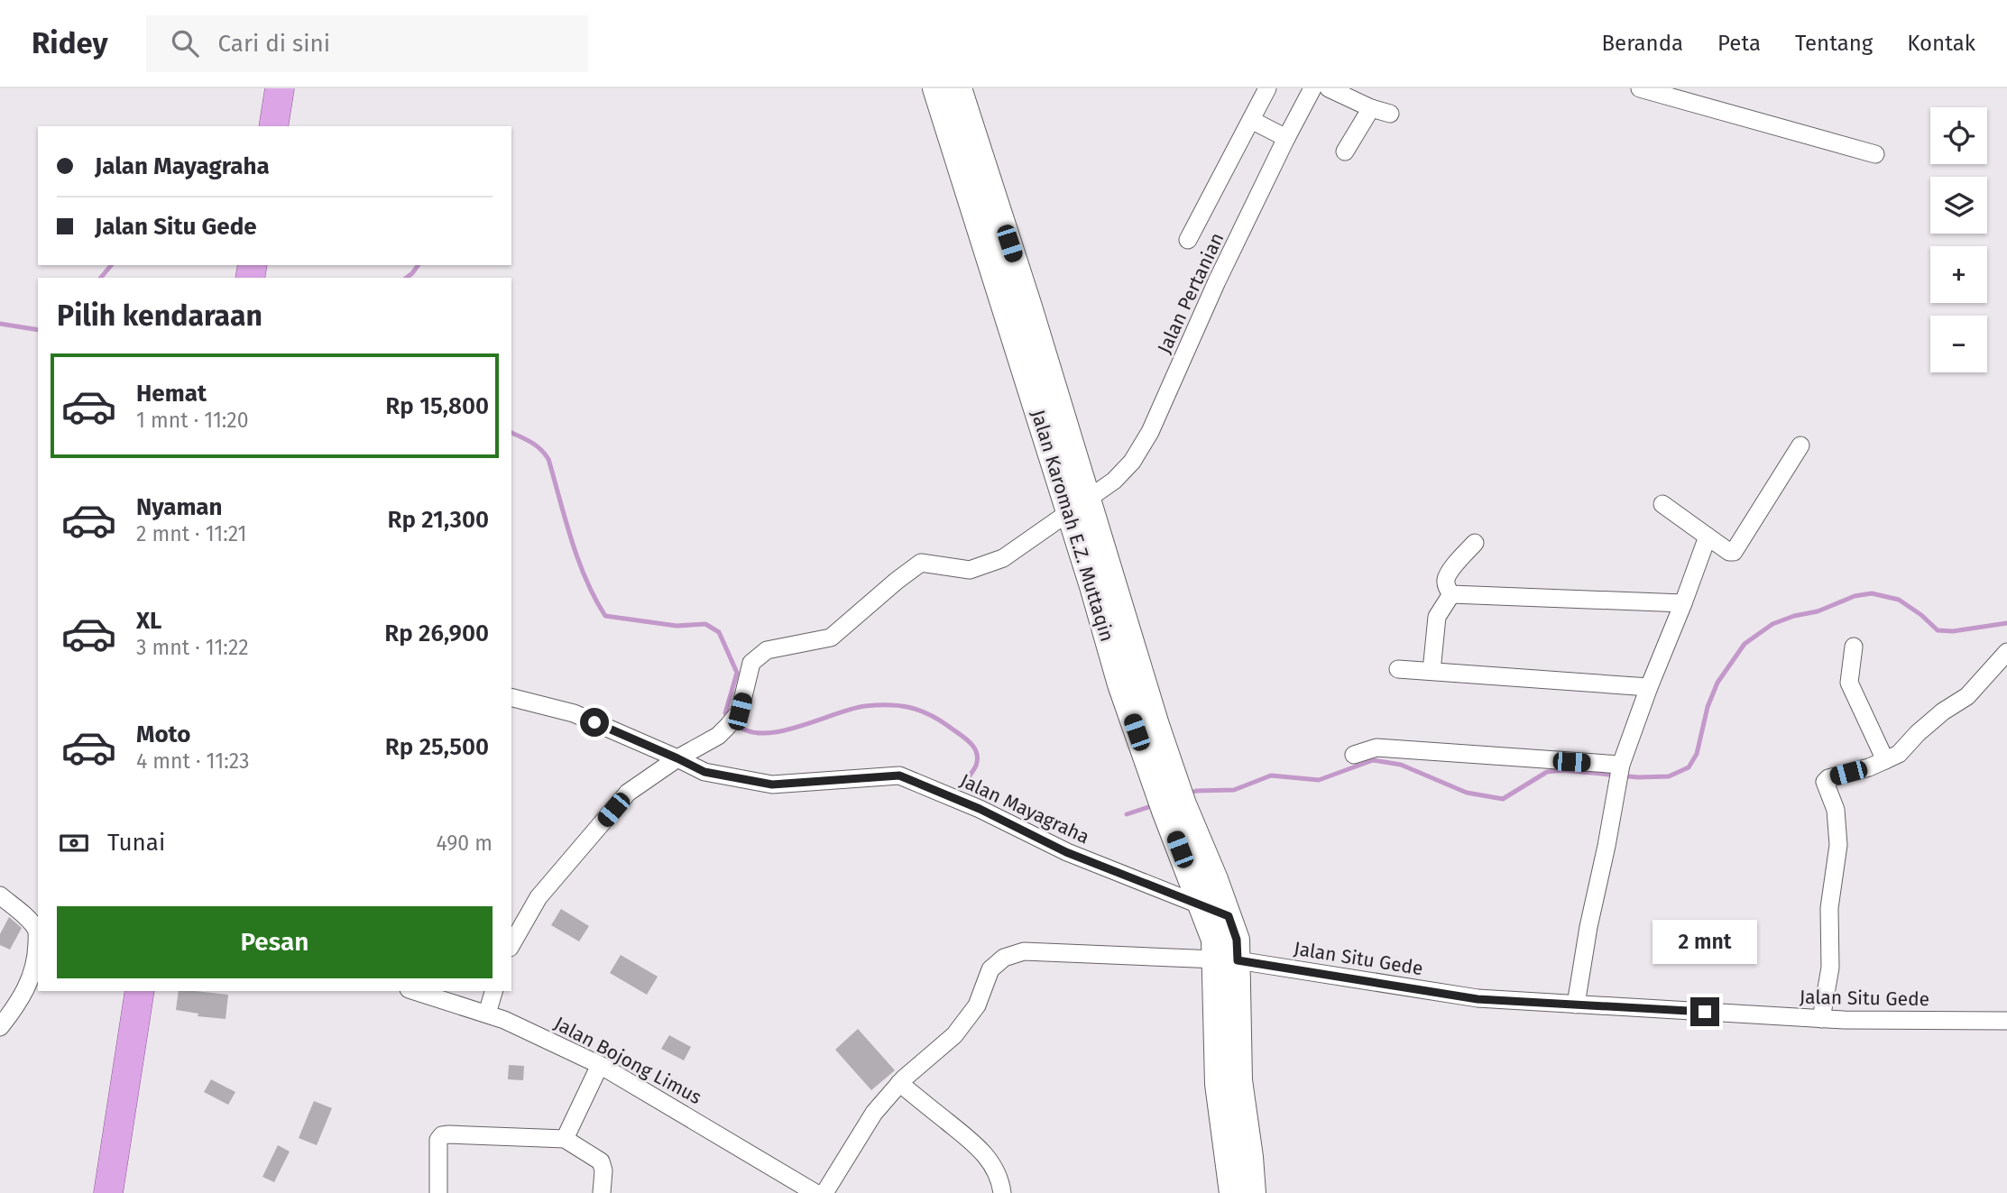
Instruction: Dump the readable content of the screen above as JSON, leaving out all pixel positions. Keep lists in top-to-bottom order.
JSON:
{
  "streets": {
    "street": [
      "Jalan Pertanian",
      "Jalan Karomah E.Z. Muttaqin",
      "Jalan Mayagraha",
      "Jalan Situ Gede",
      "Jalan Bojong Limus"
    ]
  },
  "crossings": [
    ["Jalan Pertanian", "Jalan Karomah E.Z. Muttaqin"],
    ["Jalan Pertanian", "Jalan Mayagraha"],
    ["Jalan Karomah E.Z. Muttaqin", "Jalan Mayagraha"],
    ["Jalan Karomah E.Z. Muttaqin", "Jalan Situ Gede"]
  ],
  "page": {
    "header": "Ridey",
    "search": "Cari di sini",
    "nav": [
      "Beranda",
      "Peta",
      "Tentang",
      "Kontak"
    ],
    "map_buttons": ["+", "−"],
    "banner": ["Jalan Mayagraha", "Jalan Situ Gede"],
    "heading": "Pilih kendaraan",
    "list": [
      {
        "name": "Hemat",
        "note": "1 mnt · 11:20",
        "value": "Rp 15,800"
      },
      {
        "name": "Nyaman",
        "note": "2 mnt · 11:21",
        "value": "Rp 21,300"
      },
      {
        "name": "XL",
        "note": "3 mnt · 11:22",
        "value": "Rp 26,900"
      },
      {
        "name": "Moto",
        "note": "4 mnt · 11:23",
        "value": "Rp 25,500"
      }
    ],
    "pay": ["Tunai", "490 m"],
    "buttons": "Pesan",
    "bubble": "2 mnt"
  }
}
